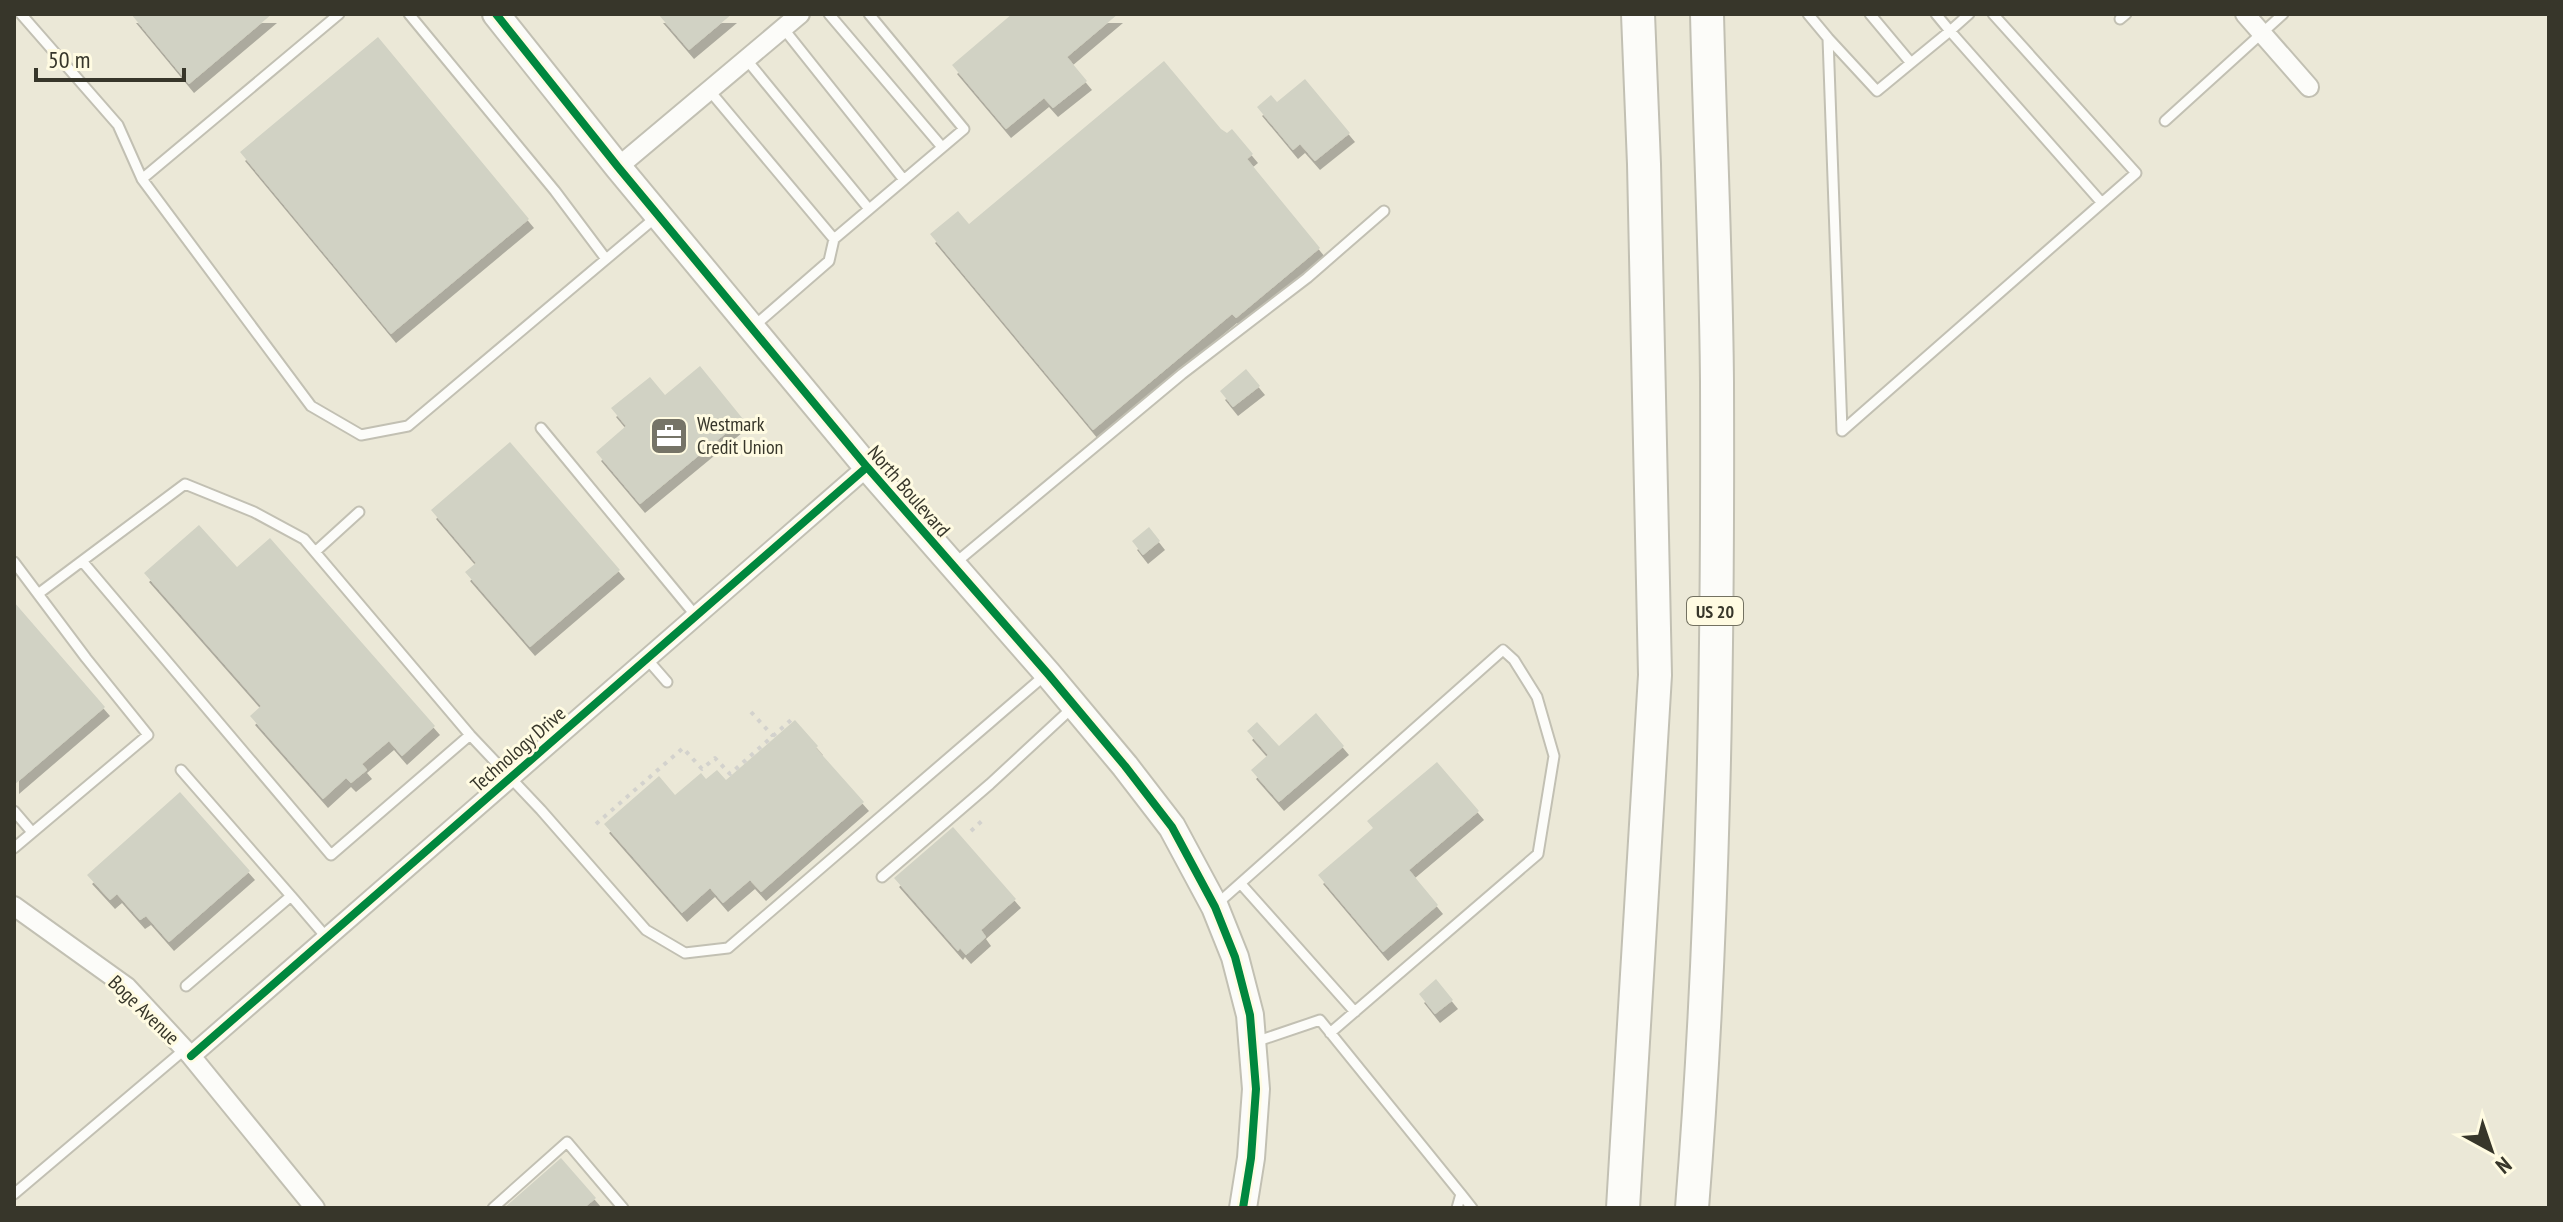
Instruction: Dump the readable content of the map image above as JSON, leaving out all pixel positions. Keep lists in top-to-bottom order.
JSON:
{
  "streets": {
    "highway": ["US 20"],
    "street": ["North Boulevard", "Technology Drive", "Boge Avenue"]
  },
  "crossings": [
    ["North Boulevard", "Technology Drive"],
    ["Technology Drive", "Boge Avenue"]
  ],
  "places": {
    "office": ["Westmark Credit Union"]
  },
  "scale_bar": "50 m",
  "north": "bottom right"
}
